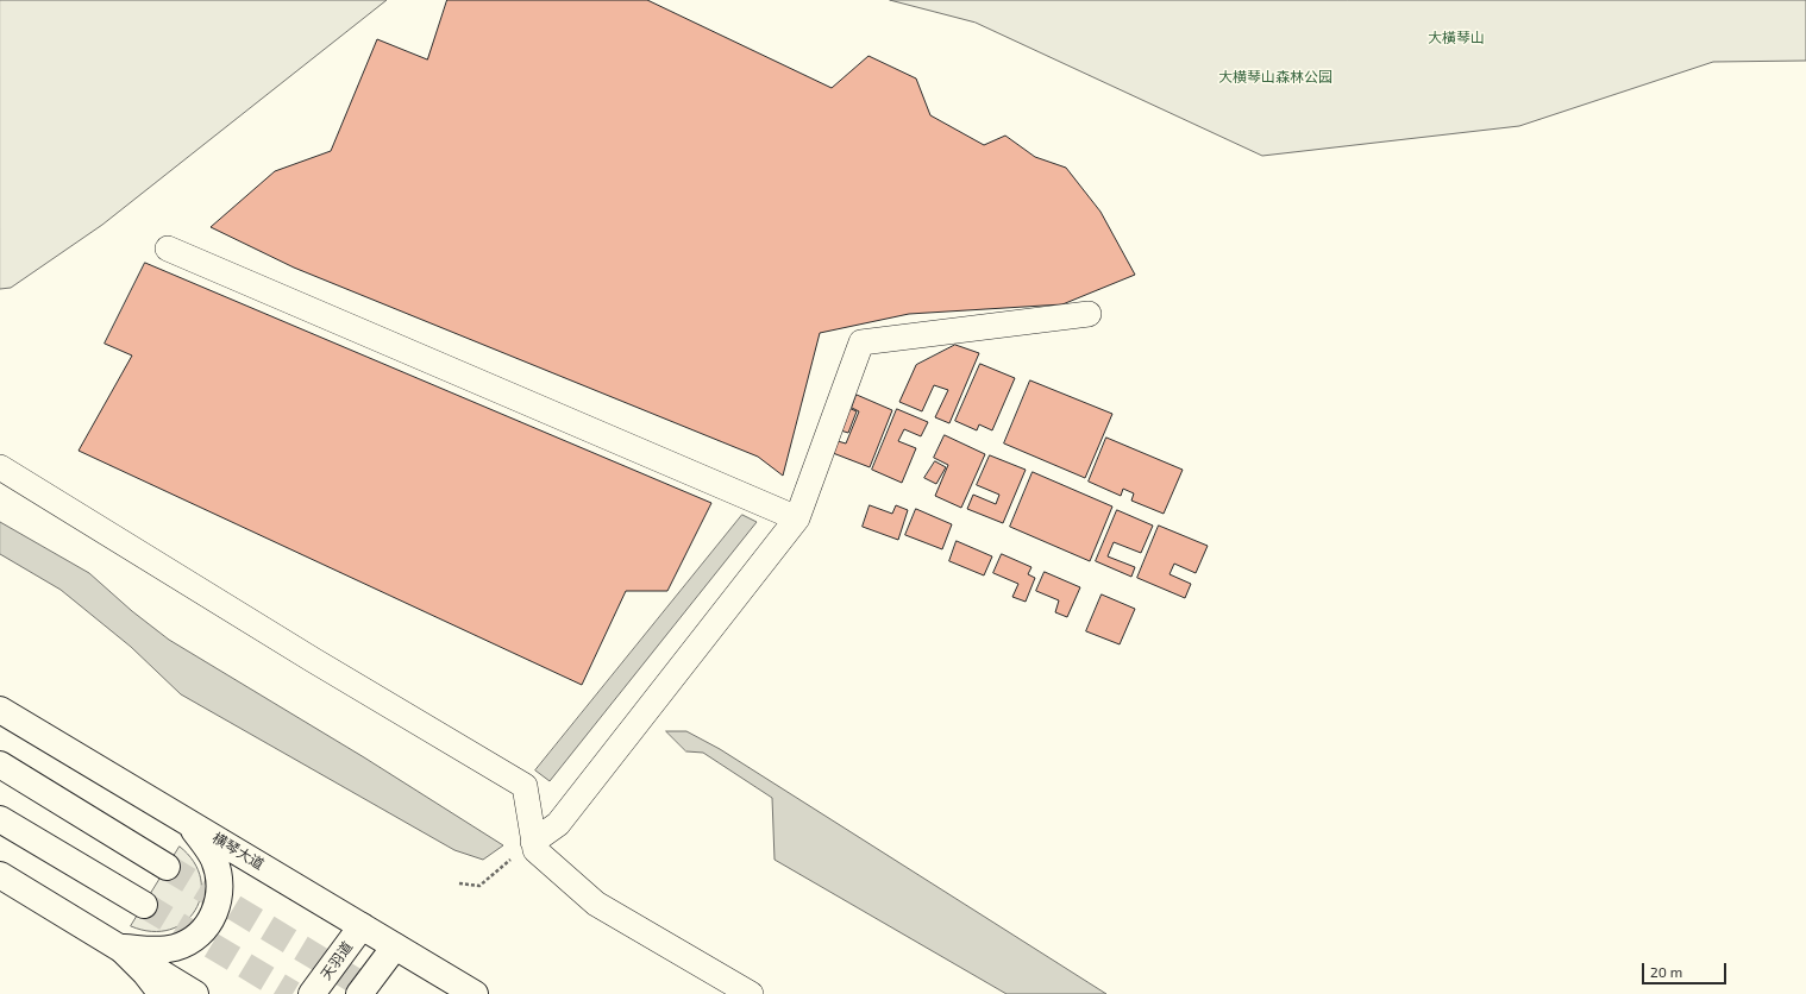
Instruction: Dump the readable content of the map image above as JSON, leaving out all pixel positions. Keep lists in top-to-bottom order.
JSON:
{
  "streets": {
    "main road": ["横琴大道", "天羽道"]
  },
  "crossings": [
    ["横琴大道", "天羽道"]
  ],
  "parks": ["大橫琴山", "大横琴山森林公园"],
  "scale_bar": "20 m"
}
